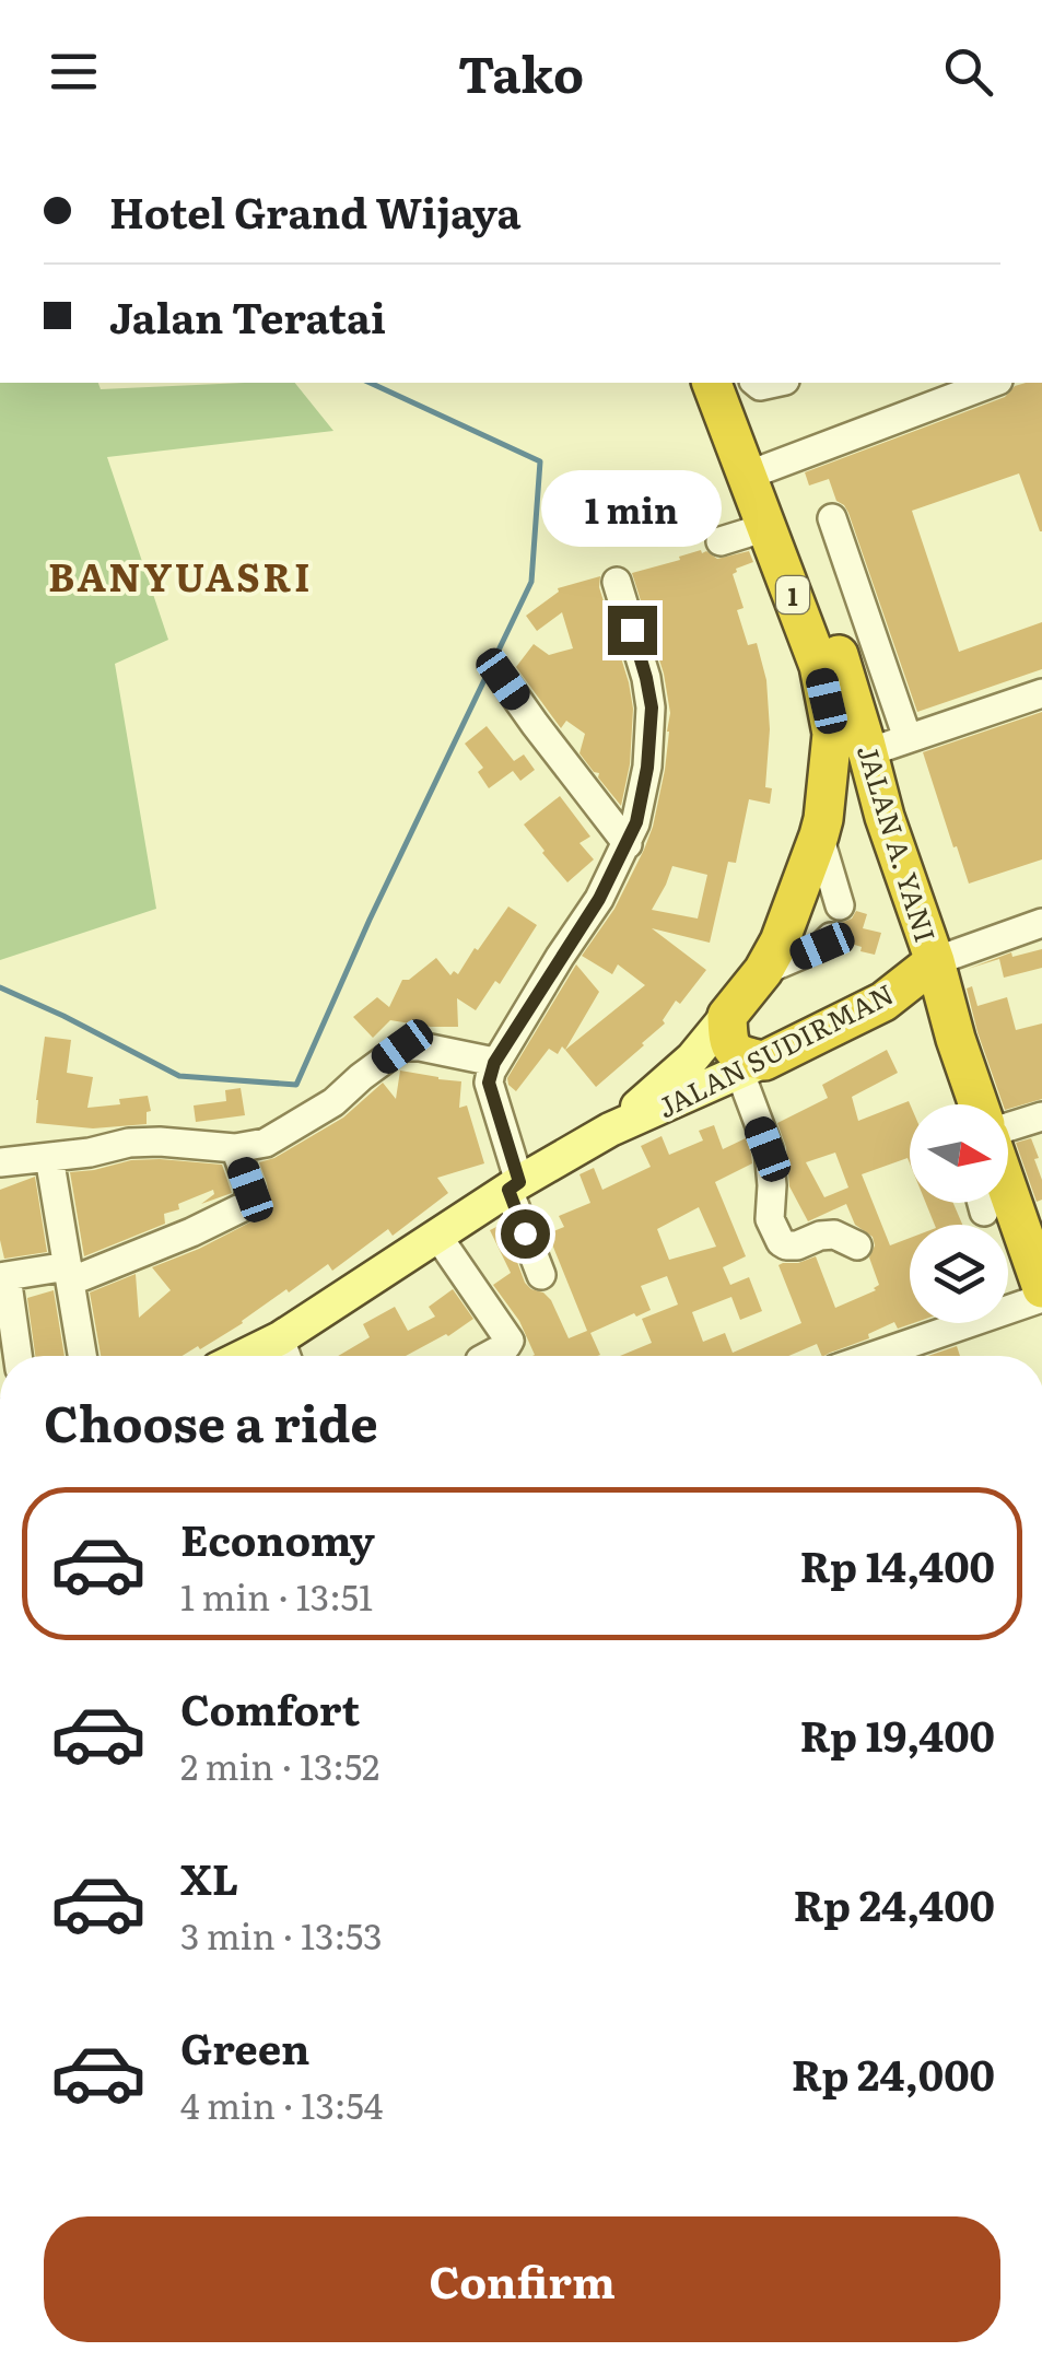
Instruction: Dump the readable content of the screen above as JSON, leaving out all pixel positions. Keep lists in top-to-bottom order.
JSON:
{
  "streets": {
    "highway": ["1", "JALAN A. YANI", "JALAN SUDIRMAN"]
  },
  "crossings": [
    ["JALAN A. YANI", "JALAN SUDIRMAN"]
  ],
  "districts": ["BANYUASRI"],
  "north": "right",
  "page": {
    "header": "Tako",
    "banner": ["Hotel Grand Wijaya", "Jalan Teratai"],
    "bubble": "1 min",
    "heading": "Choose a ride",
    "list": [
      {
        "name": "Economy",
        "note": "1 min · 13:51",
        "value": "Rp 14,400"
      },
      {
        "name": "Comfort",
        "note": "2 min · 13:52",
        "value": "Rp 19,400"
      },
      {
        "name": "XL",
        "note": "3 min · 13:53",
        "value": "Rp 24,400"
      },
      {
        "name": "Green",
        "note": "4 min · 13:54",
        "value": "Rp 24,000"
      }
    ],
    "buttons": "Confirm"
  }
}
